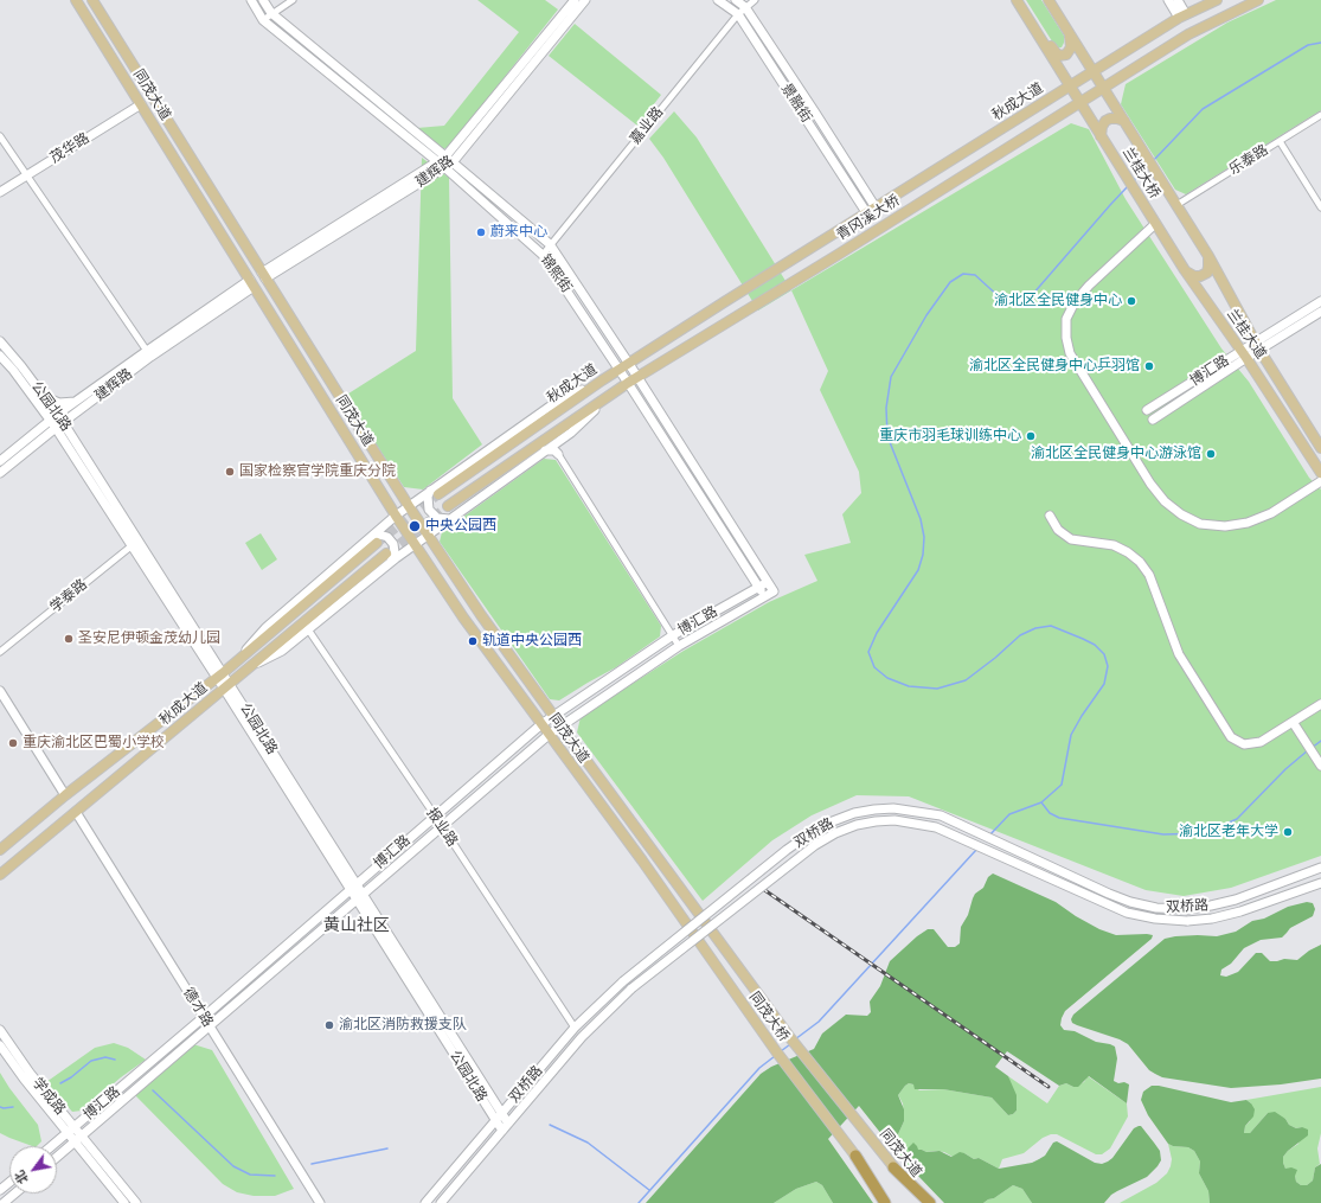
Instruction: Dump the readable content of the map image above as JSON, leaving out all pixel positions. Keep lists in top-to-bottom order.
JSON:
{
  "streets": {
    "main road": [
      "同茂大道",
      "秋成大道",
      "景融街",
      "茂华路",
      "建辉路",
      "兰桂大桥",
      "青冈溪大桥",
      "锦熙街",
      "兰桂大道",
      "博汇路",
      "公园北路",
      "双桥路",
      "德才路",
      "同茂大桥",
      "学成路"
    ],
    "street": [
      "嘉业路",
      "乐泰路",
      "学泰路",
      "报业路"
    ]
  },
  "crossings": [
    ["同茂大道", "茂华路"],
    ["同茂大道", "建辉路"],
    ["同茂大道", "博汇路"],
    ["同茂大道", "同茂大桥"],
    ["秋成大道", "景融街"],
    ["秋成大道", "青冈溪大桥"],
    ["秋成大道", "锦熙街"],
    ["秋成大道", "公园北路"],
    ["秋成大道", "德才路"],
    ["景融街", "嘉业路"],
    ["嘉业路", "锦熙街"],
    ["乐泰路", "兰桂大道"],
    ["建辉路", "锦熙街"],
    ["建辉路", "公园北路"],
    ["兰桂大桥", "兰桂大道"],
    ["锦熙街", "博汇路"],
    ["兰桂大道", "博汇路"],
    ["博汇路", "公园北路"],
    ["博汇路", "报业路"],
    ["博汇路", "德才路"],
    ["博汇路", "学成路"],
    ["公园北路", "学泰路"],
    ["公园北路", "双桥路"],
    ["报业路", "双桥路"]
  ],
  "districts": ["黄山社区"],
  "places": [
    "蔚来中心",
    "渝北区全民健身中心",
    "渝北区全民健身中心乒羽馆",
    "重庆市羽毛球训练中心",
    "渝北区全民健身中心游泳馆",
    "国家检察官学院重庆分院",
    "中央公园西",
    "圣安尼伊顿金茂幼儿园",
    "轨道中央公园西",
    "重庆渝北区巴蜀小学校",
    "渝北区老年大学",
    "渝北区消防救援支队"
  ],
  "north": "bottom left"
}
